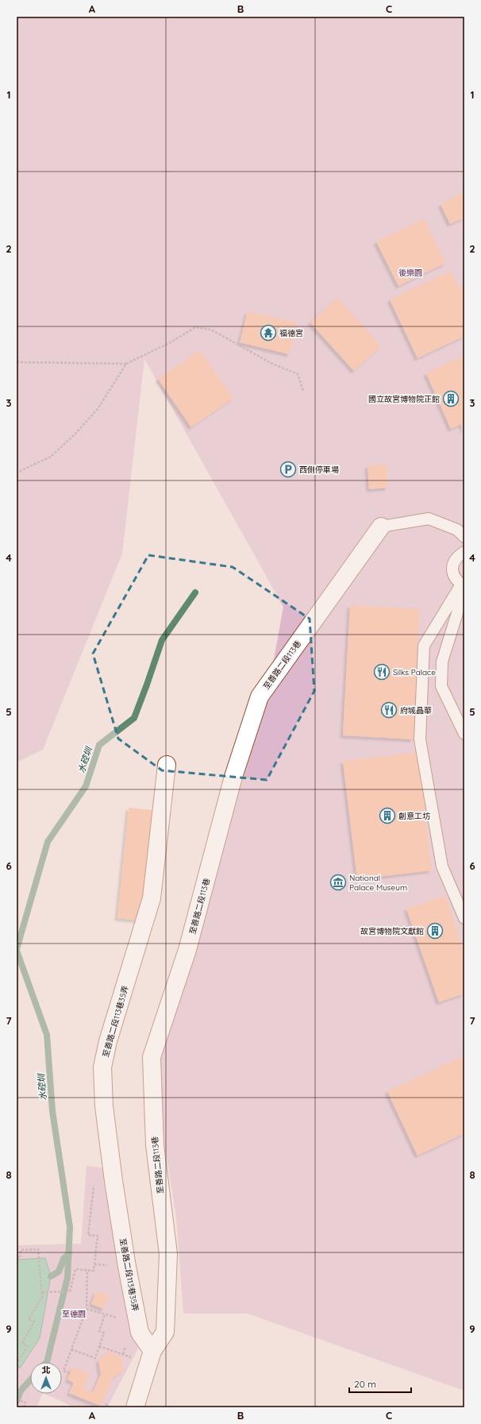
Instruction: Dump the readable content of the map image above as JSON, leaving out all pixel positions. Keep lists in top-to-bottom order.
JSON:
{
  "streets": {
    "street": ["至善路二段113巷", "至善路二段113巷35弄"]
  },
  "crossings": [
    ["至善路二段113巷", "至善路二段113巷35弄"]
  ],
  "water": ["水硿圳"],
  "parks": ["後樂園", "至德園"],
  "places": {
    "temple": ["福德宮"],
    "building": ["國立故宮博物院正館", "創意工坊", "故宮博物院文獻館"],
    "parking": ["西側停車場"],
    "restaurant": ["Silks Palace", "府城晶華"],
    "museum": ["National Palace Museum"]
  },
  "scale_bar": "20 m",
  "north": "top",
  "grid": {
    "columns": ["A", "B", "C"],
    "rows": [
      "1",
      "2",
      "3",
      "4",
      "5",
      "6",
      "7",
      "8",
      "9"
    ]
  }
}
